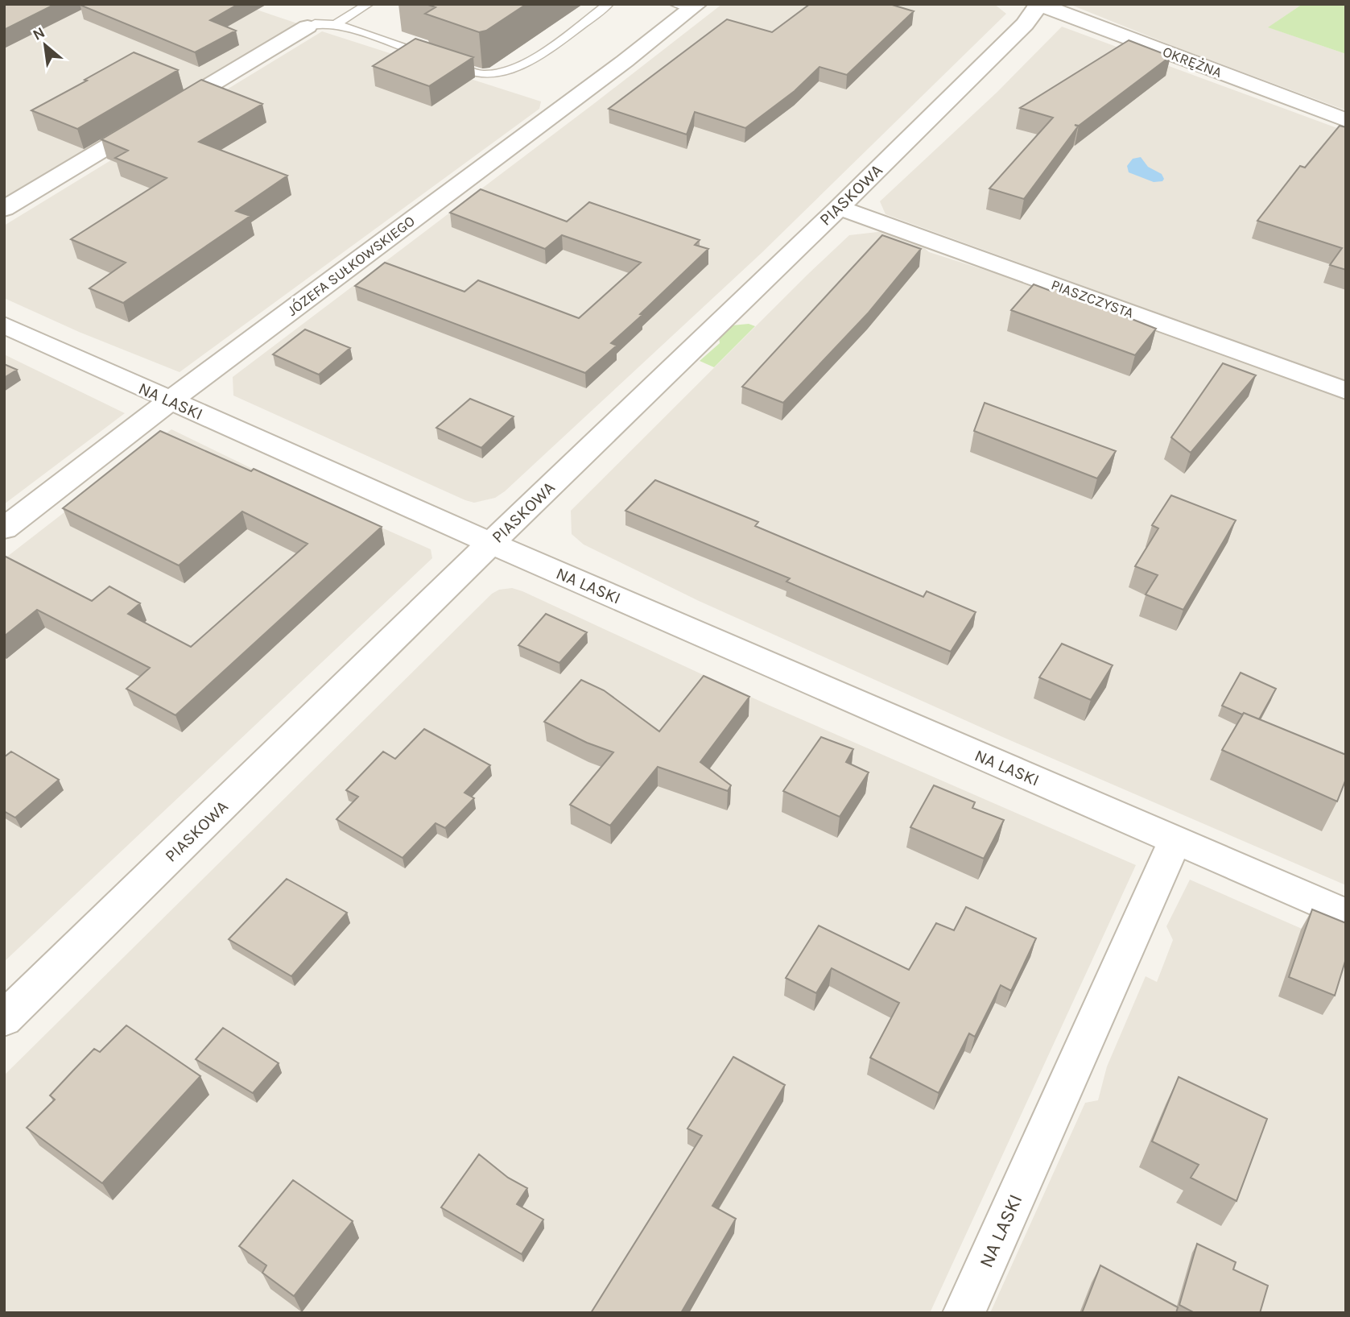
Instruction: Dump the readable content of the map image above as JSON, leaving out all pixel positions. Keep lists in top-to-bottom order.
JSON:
{
  "streets": {
    "street": [
      "OKRĘŻNA",
      "PIASKOWA",
      "JÓZEFA SUŁKOWSKIEGO",
      "PIASZCZYSTA",
      "NA LASKI"
    ]
  },
  "crossings": [
    ["OKRĘŻNA", "PIASKOWA"],
    ["PIASKOWA", "PIASZCZYSTA"],
    ["PIASKOWA", "NA LASKI"],
    ["JÓZEFA SUŁKOWSKIEGO", "NA LASKI"]
  ],
  "north": "top left"
}
